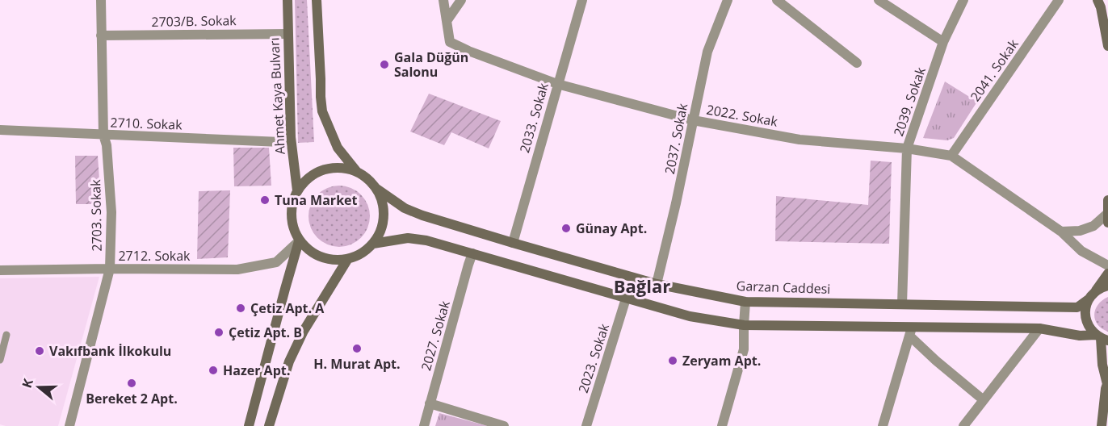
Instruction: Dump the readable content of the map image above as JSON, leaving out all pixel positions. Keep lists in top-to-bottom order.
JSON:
{
  "streets": {
    "street": [
      "2703/B. Sokak",
      "2041. Sokak",
      "Ahmet Kaya Bulvarı",
      "2039. Sokak",
      "2022. Sokak",
      "2033. Sokak",
      "2710. Sokak",
      "2037. Sokak",
      "2703. Sokak",
      "2712. Sokak",
      "Garzan Caddesi",
      "2027. Sokak",
      "2023. Sokak"
    ]
  },
  "crossings": [
    ["2703/B. Sokak", "Ahmet Kaya Bulvarı"],
    ["2703/B. Sokak", "2703. Sokak"],
    ["2041. Sokak", "2022. Sokak"],
    ["Ahmet Kaya Bulvarı", "2710. Sokak"],
    ["Ahmet Kaya Bulvarı", "2712. Sokak"],
    ["Ahmet Kaya Bulvarı", "Garzan Caddesi"],
    ["2039. Sokak", "2022. Sokak"],
    ["2039. Sokak", "Garzan Caddesi"],
    ["2022. Sokak", "2033. Sokak"],
    ["2022. Sokak", "2037. Sokak"],
    ["2033. Sokak", "Garzan Caddesi"],
    ["2710. Sokak", "2703. Sokak"],
    ["2037. Sokak", "Garzan Caddesi"],
    ["2703. Sokak", "2712. Sokak"],
    ["2712. Sokak", "Garzan Caddesi"]
  ],
  "districts": ["Bağlar"],
  "places": [
    "Gala Düğün Salonu",
    "Tuna Market",
    "Günay Apt.",
    "Çetiz Apt. A",
    "Çetiz Apt. B",
    "H. Murat Apt.",
    "Vakıfbank İlkokulu",
    "Zeryam Apt.",
    "Hazer Apt.",
    "Bereket 2 Apt."
  ],
  "north": "left"
}
